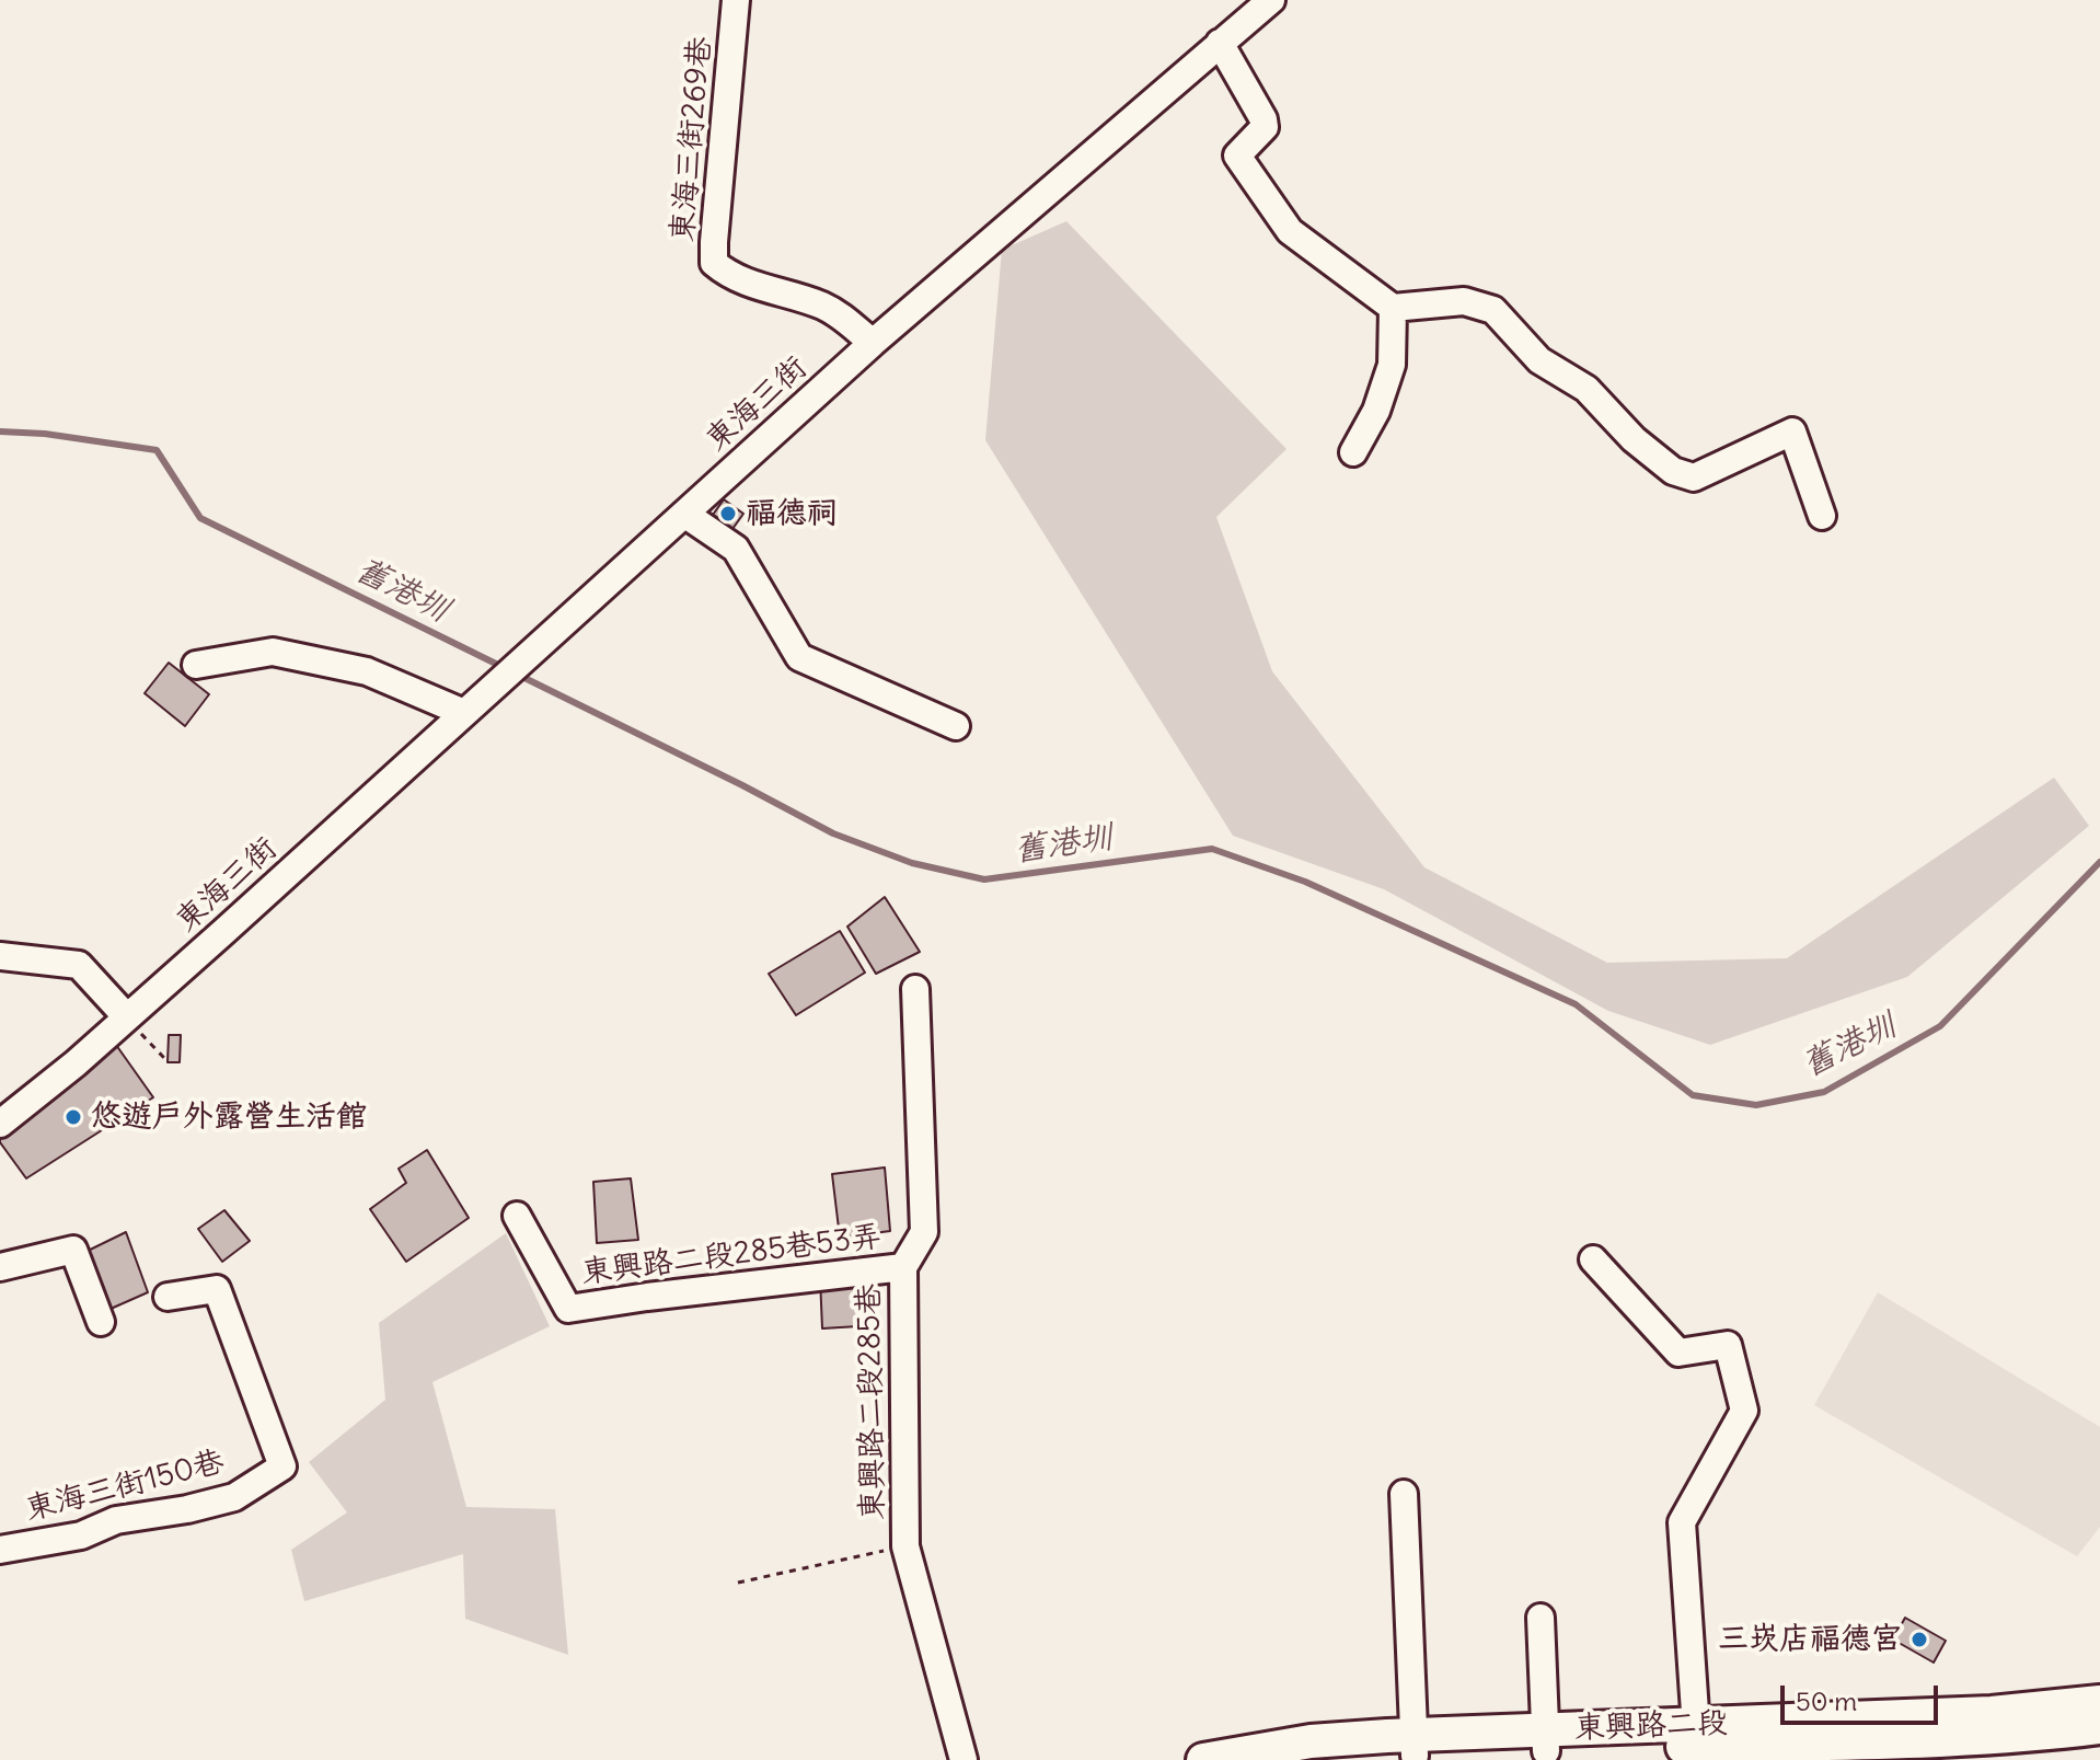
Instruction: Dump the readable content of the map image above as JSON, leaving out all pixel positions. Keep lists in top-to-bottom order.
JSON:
{
  "streets": {
    "main road": ["東興路二段"],
    "street": [
      "東海三街269巷",
      "東海三街",
      "東興路二段285巷53弄",
      "東興路二段285巷",
      "東海三街150巷"
    ]
  },
  "crossings": [
    ["東海三街269巷", "東海三街"],
    ["東興路二段285巷53弄", "東興路二段285巷"]
  ],
  "water": ["舊港圳"],
  "places": ["福德祠", "悠遊戶外露營生活館", "三崁店福德宮"],
  "scale_bar": "50 m"
}
